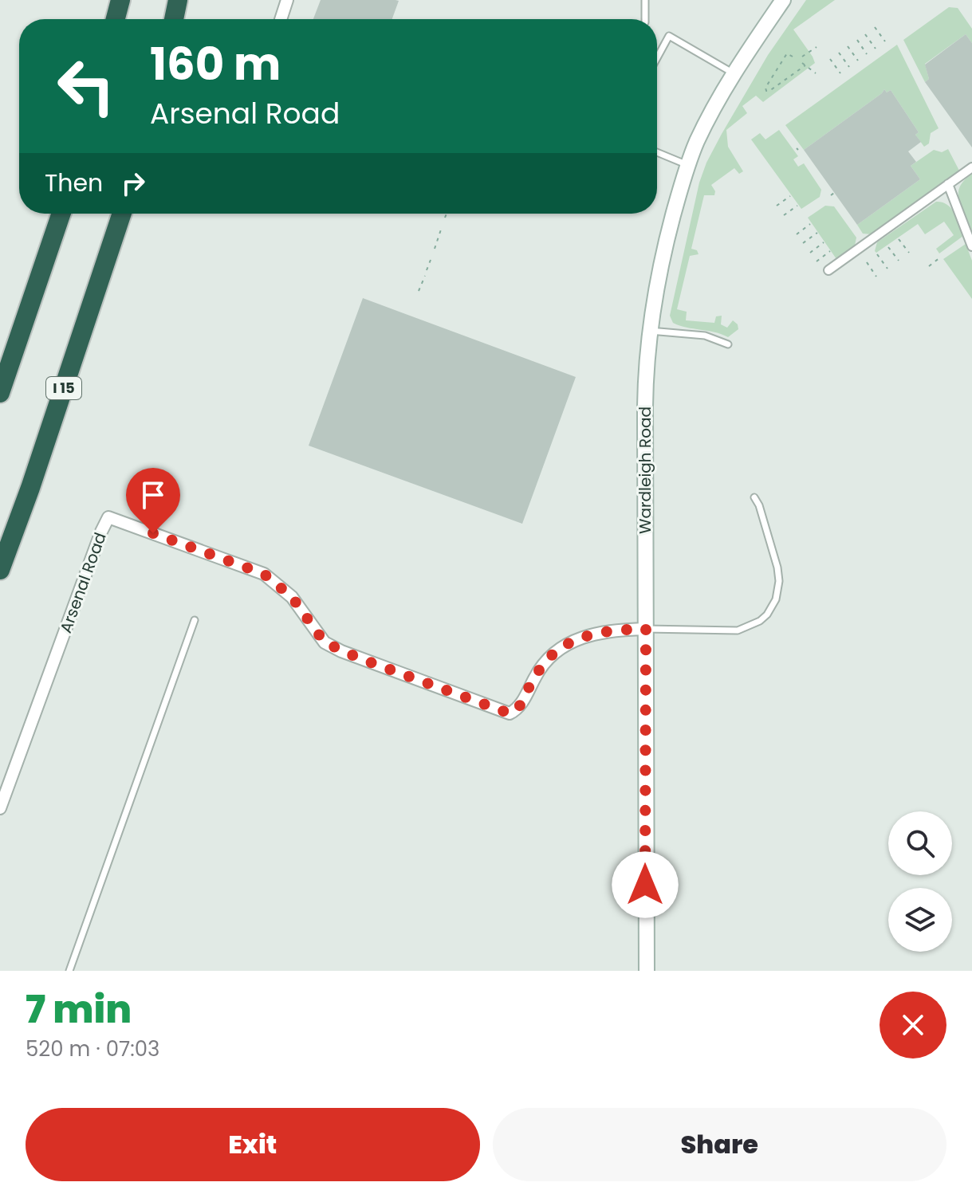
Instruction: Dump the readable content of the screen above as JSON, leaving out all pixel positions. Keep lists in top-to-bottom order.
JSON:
{
  "streets": {
    "highway": ["I 15"],
    "main road": ["Wardleigh Road"],
    "street": ["Arsenal Road"]
  },
  "crossings": [
    ["Wardleigh Road", "Arsenal Road"]
  ],
  "page": {
    "turn": ["160 m", "Arsenal Road"],
    "then": "Then",
    "heading": ["7 min", "520 m · 07:03"],
    "buttons": ["Exit", "Share"]
  }
}
